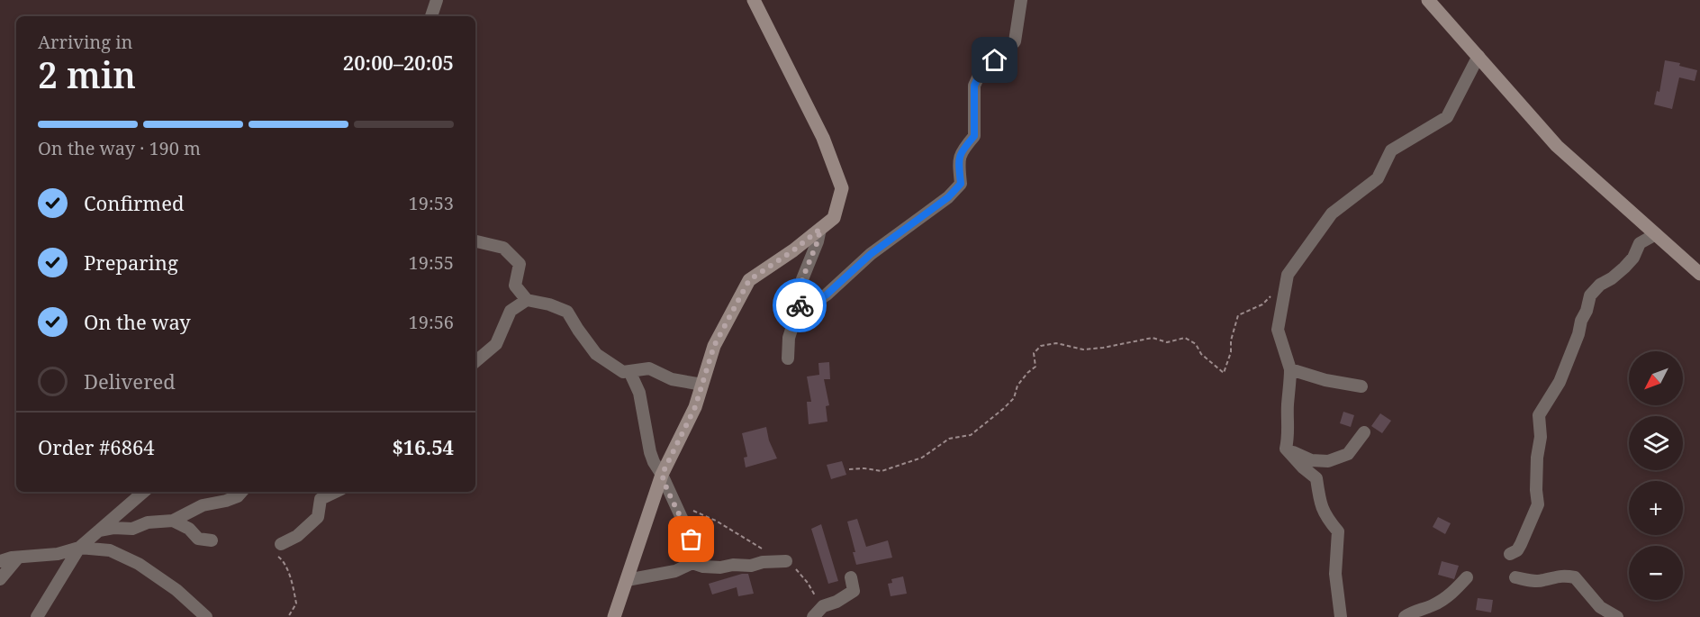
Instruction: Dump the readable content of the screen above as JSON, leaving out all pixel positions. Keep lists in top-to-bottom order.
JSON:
{
  "north": "bottom left",
  "page": {
    "heading": ["2 min", "Arriving in", "20:00–20:05"],
    "panel": ["Order #6864", "$16.54"],
    "bar": "On the way · 190 m",
    "list": [
      ["Confirmed", "19:53"],
      ["Preparing", "19:55"],
      ["On the way", "19:56"],
      "Delivered"
    ],
    "map_buttons": ["+", "−"]
  }
}
